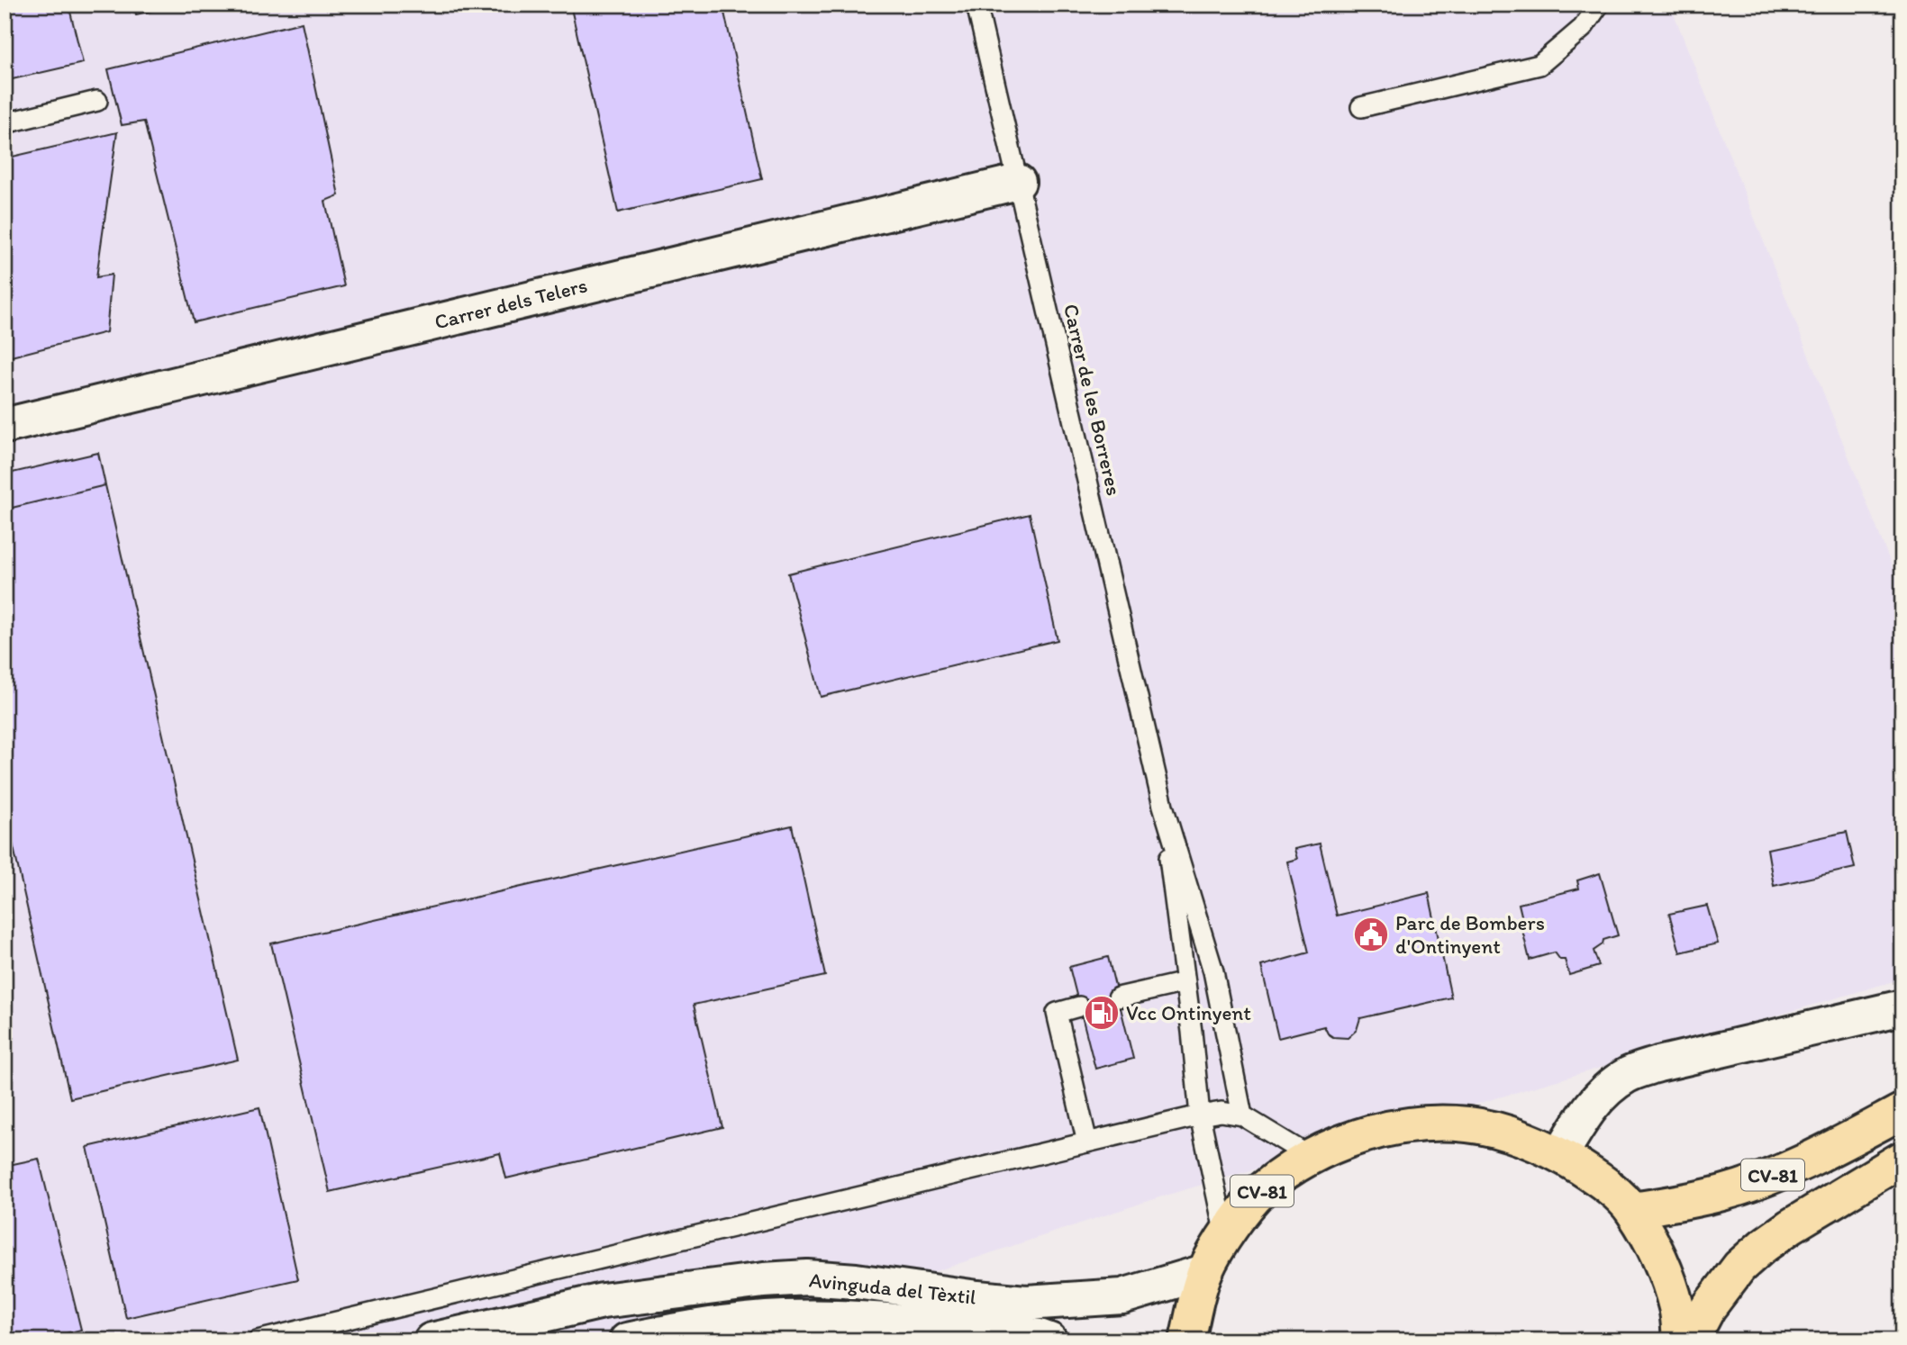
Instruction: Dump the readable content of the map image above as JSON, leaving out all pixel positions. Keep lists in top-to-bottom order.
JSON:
{
  "streets": {
    "main road": ["CV-81"],
    "street": ["Carrer dels Telers", "Avinguda del Tèxtil"],
    "lane": ["Carrer de les Borreres"]
  },
  "crossings": [
    ["Carrer dels Telers", "Carrer de les Borreres"],
    ["CV-81", "Avinguda del Tèxtil"]
  ],
  "places": {
    "public building": ["Parc de Bombers d'Ontinyent"],
    "fuel station": ["Vcc Ontinyent"]
  }
}
